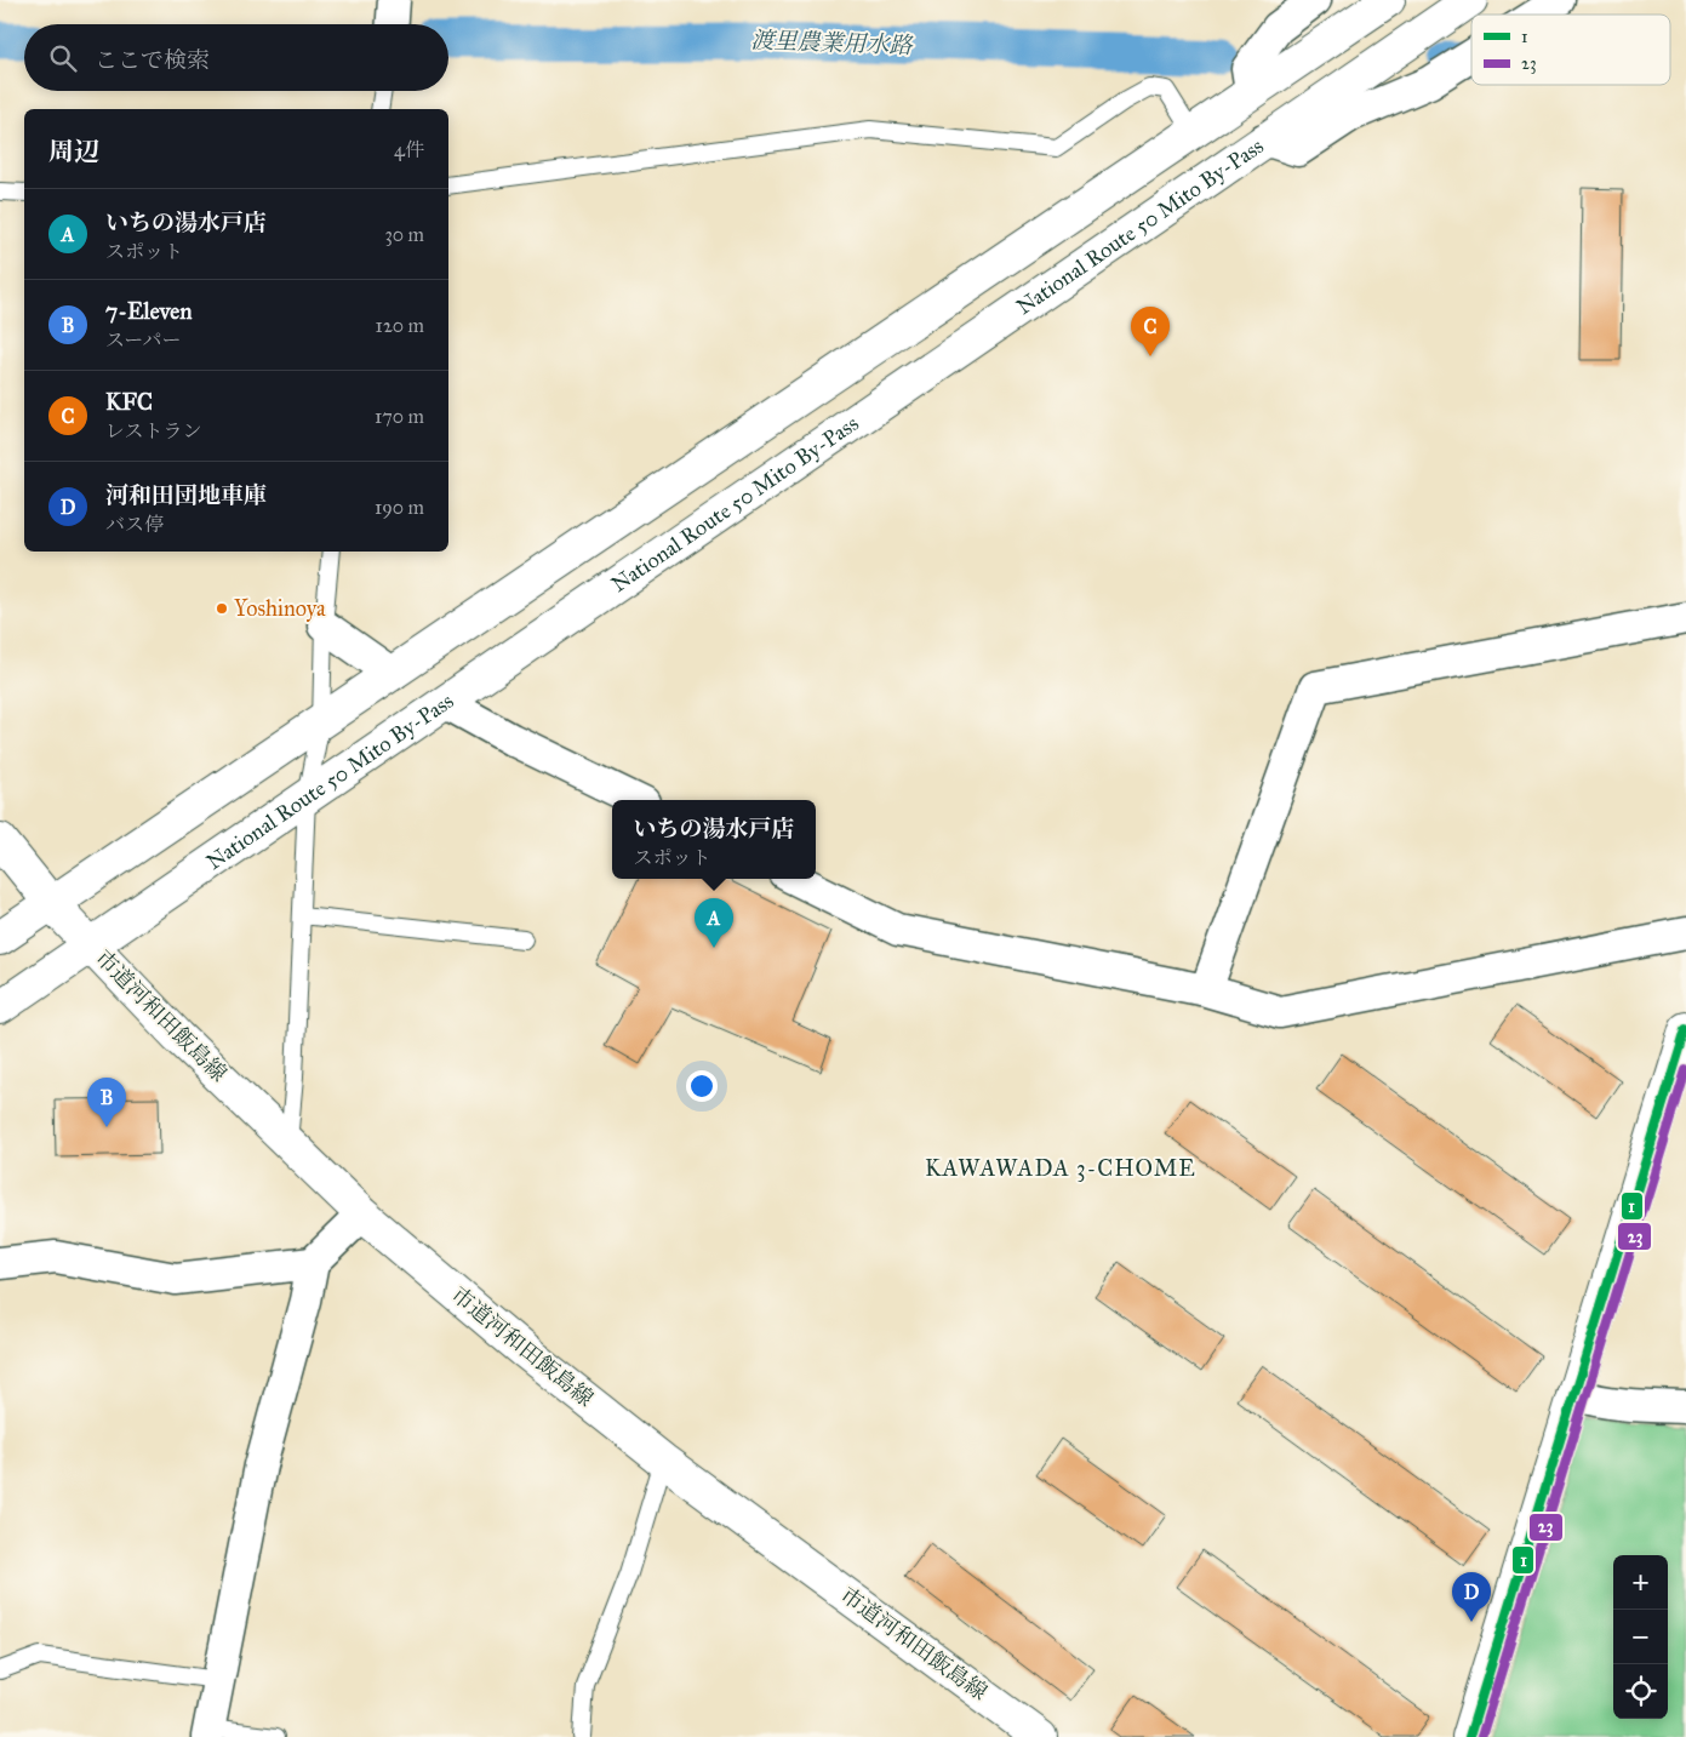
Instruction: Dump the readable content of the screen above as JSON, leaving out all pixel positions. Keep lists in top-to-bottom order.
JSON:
{
  "streets": {
    "main road": ["National Route 50 Mito By-Pass", "市道河和田飯島線"]
  },
  "crossings": [
    ["National Route 50 Mito By-Pass", "市道河和田飯島線"]
  ],
  "districts": ["KAWAWADA 3-CHOME"],
  "water": ["渡里農業用水路"],
  "places": ["Yoshinoya"],
  "lines": ["transit line 1", "transit line 23"],
  "legend": ["1", "23"],
  "page": {
    "search": "ここで検索",
    "heading": ["周辺", "4件"],
    "list": [
      {
        "mark": "A",
        "name": "いちの湯水戸店",
        "note": "スポット",
        "value": "30 m"
      },
      {
        "mark": "B",
        "name": "7-Eleven",
        "note": "スーパー",
        "value": "120 m"
      },
      {
        "mark": "C",
        "name": "KFC",
        "note": "レストラン",
        "value": "170 m"
      },
      {
        "mark": "D",
        "name": "河和田団地車庫",
        "note": "バス停",
        "value": "190 m"
      }
    ],
    "pins": [
      "C",
      "A",
      "B",
      "D"
    ],
    "popup": ["いちの湯水戸店", "スポット"],
    "map_buttons": ["+", "−"]
  }
}
